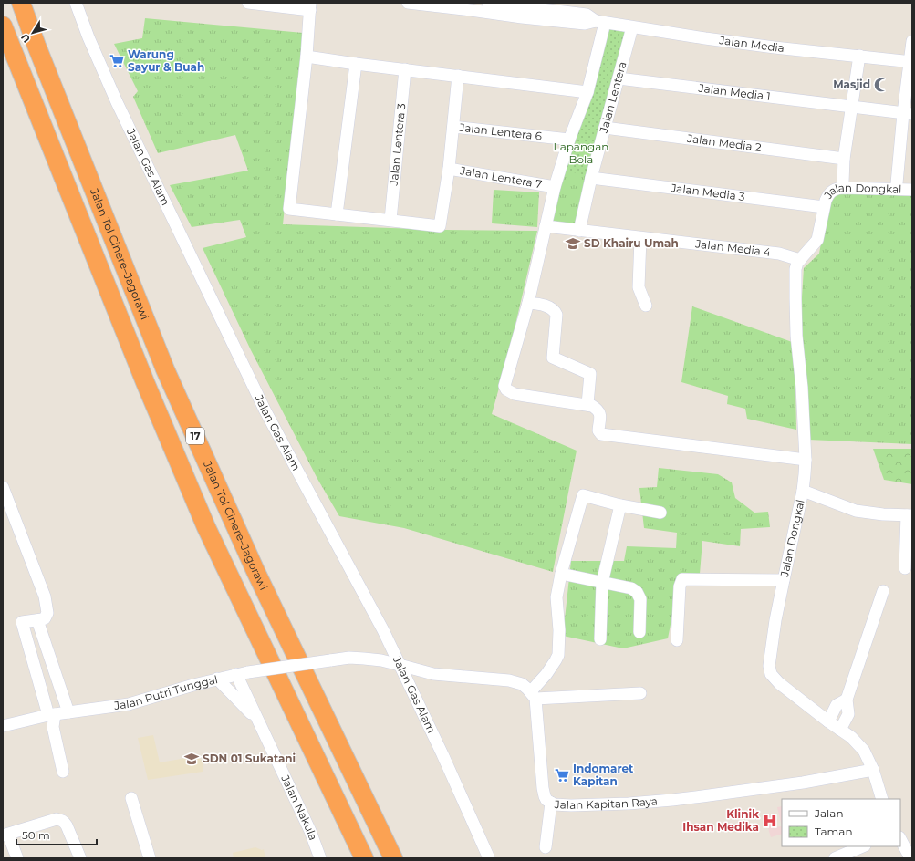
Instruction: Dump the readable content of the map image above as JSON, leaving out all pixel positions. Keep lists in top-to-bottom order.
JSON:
{
  "streets": {
    "highway": ["Jalan Tol Cinere–Jagorawi", "17"],
    "street": [
      "Jalan Media",
      "Jalan Media 1",
      "Jalan Lentera",
      "Jalan Lentera 6",
      "Jalan Media 2",
      "Jalan Lentera 3",
      "Jalan Gas Alam",
      "Jalan Lentera 7",
      "Jalan Media 3",
      "Jalan Dongkal",
      "Jalan Media 4",
      "Jalan Putri Tunggal",
      "Jalan Kapitan Raya",
      "Jalan Nakula"
    ]
  },
  "crossings": [
    ["Jalan Media", "Jalan Lentera"],
    ["Jalan Media 1", "Jalan Lentera"],
    ["Jalan Lentera", "Jalan Media 2"],
    ["Jalan Lentera", "Jalan Media 3"],
    ["Jalan Lentera", "Jalan Media 4"],
    ["Jalan Gas Alam", "Jalan Putri Tunggal"],
    ["Jalan Media 3", "Jalan Dongkal"],
    ["Jalan Dongkal", "Jalan Media 4"],
    ["Jalan Dongkal", "Jalan Kapitan Raya"],
    ["Jalan Putri Tunggal", "Jalan Nakula"]
  ],
  "parks": ["Lapangan Bola"],
  "places": {
    "supermarket": ["Warung Sayur & Buah", "Indomaret Kapitan"],
    "mosque": ["Masjid"],
    "school or university": ["SD Khairu Umah", "SDN 01 Sukatani"],
    "hospital": ["Klinik Ihsan Medika"]
  },
  "legend": ["Jalan", "Taman"],
  "scale_bar": "50 m",
  "north": "bottom left"
}
